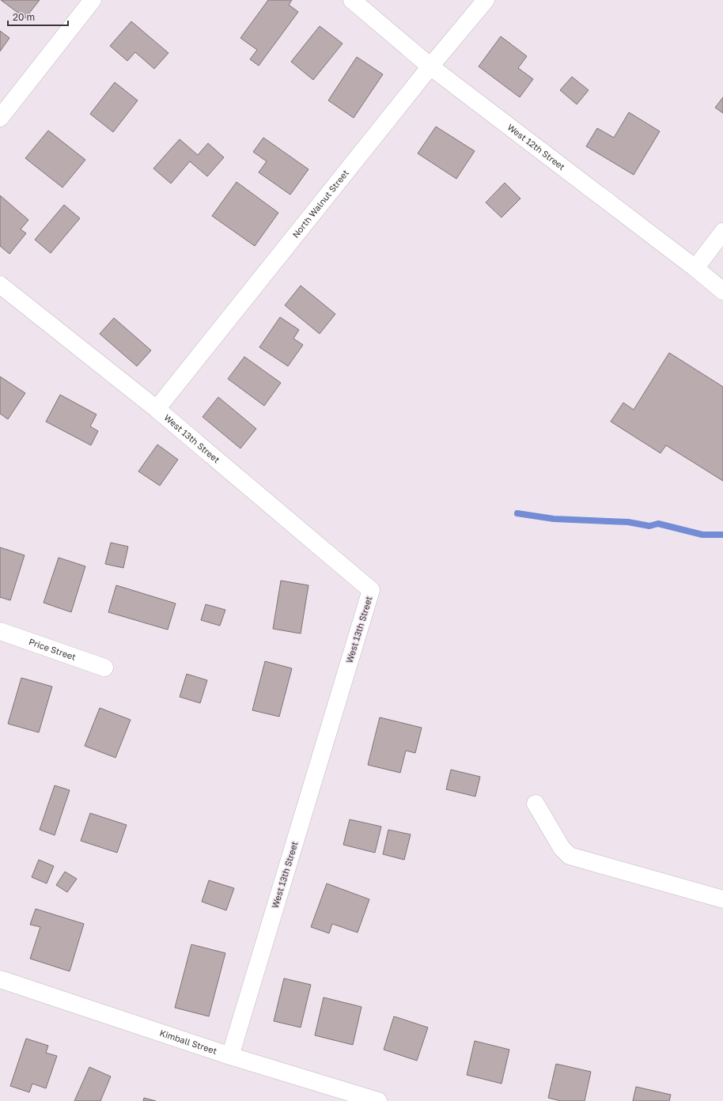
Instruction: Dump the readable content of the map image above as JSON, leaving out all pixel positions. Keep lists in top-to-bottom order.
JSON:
{
  "streets": {
    "street": [
      "West 12th Street",
      "North Walnut Street",
      "West 13th Street",
      "Price Street",
      "Kimball Street"
    ]
  },
  "crossings": [
    ["West 12th Street", "North Walnut Street"],
    ["North Walnut Street", "West 13th Street"],
    ["West 13th Street", "Kimball Street"]
  ],
  "scale_bar": "20 m"
}
